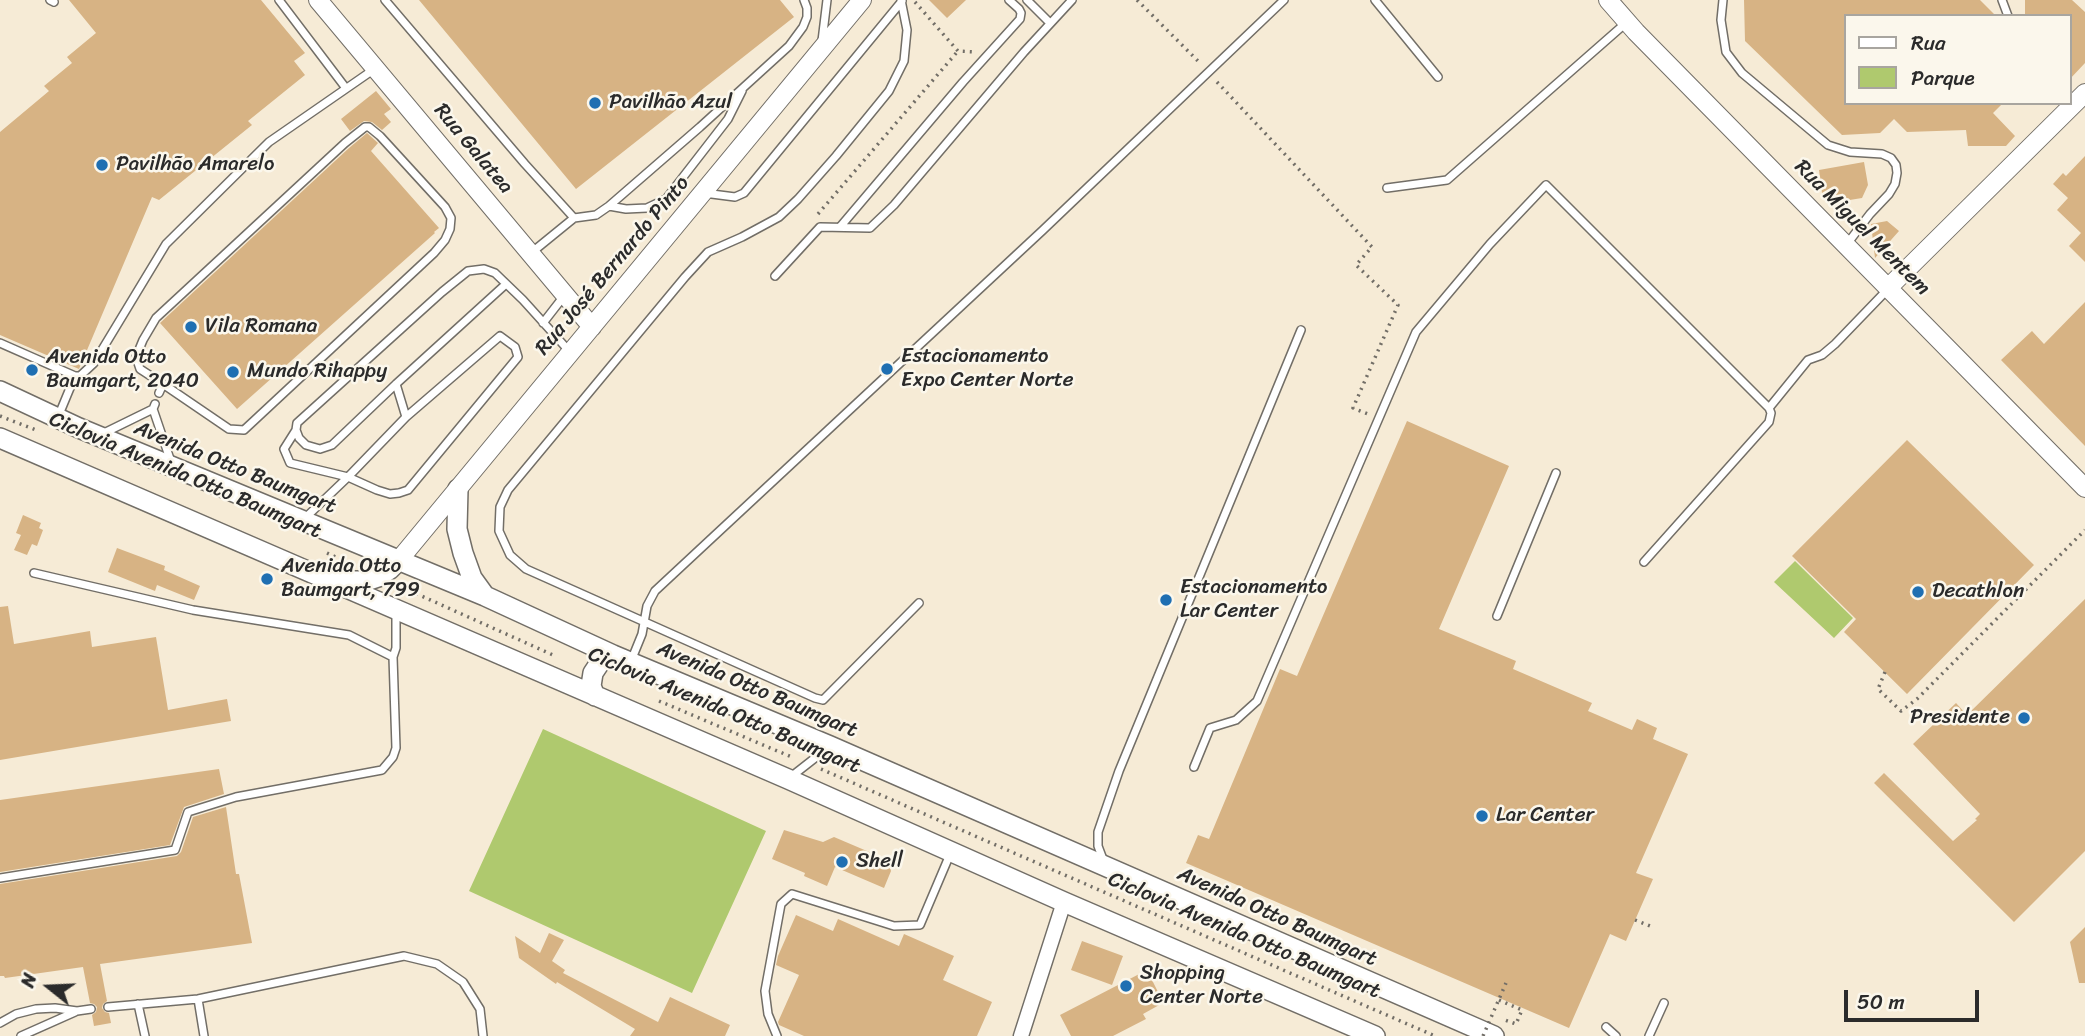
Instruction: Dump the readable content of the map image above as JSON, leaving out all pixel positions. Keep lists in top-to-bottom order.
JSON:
{
  "streets": {
    "main road": ["Avenida Otto Baumgart"],
    "street": ["Rua Galatea", "Rua Miguel Mentem", "Rua José Bernardo Pinto"],
    "path": ["Ciclovia Avenida Otto Baumgart"]
  },
  "crossings": [
    ["Rua Galatea", "Rua José Bernardo Pinto"],
    ["Rua José Bernardo Pinto", "Avenida Otto Baumgart"]
  ],
  "places": [
    "Pavilhão Azul",
    "Pavilhão Amarelo",
    "Vila Romana",
    "Estacionamento Expo Center Norte",
    "Avenida Otto Baumgart, 2040",
    "Mundo Rihappy",
    "Avenida Otto Baumgart, 799",
    "Decathlon",
    "Estacionamento Lar Center",
    "Presidente",
    "Lar Center",
    "Shell",
    "Shopping Center Norte"
  ],
  "legend": ["Rua", "Parque"],
  "scale_bar": "50 m",
  "north": "left"
}
